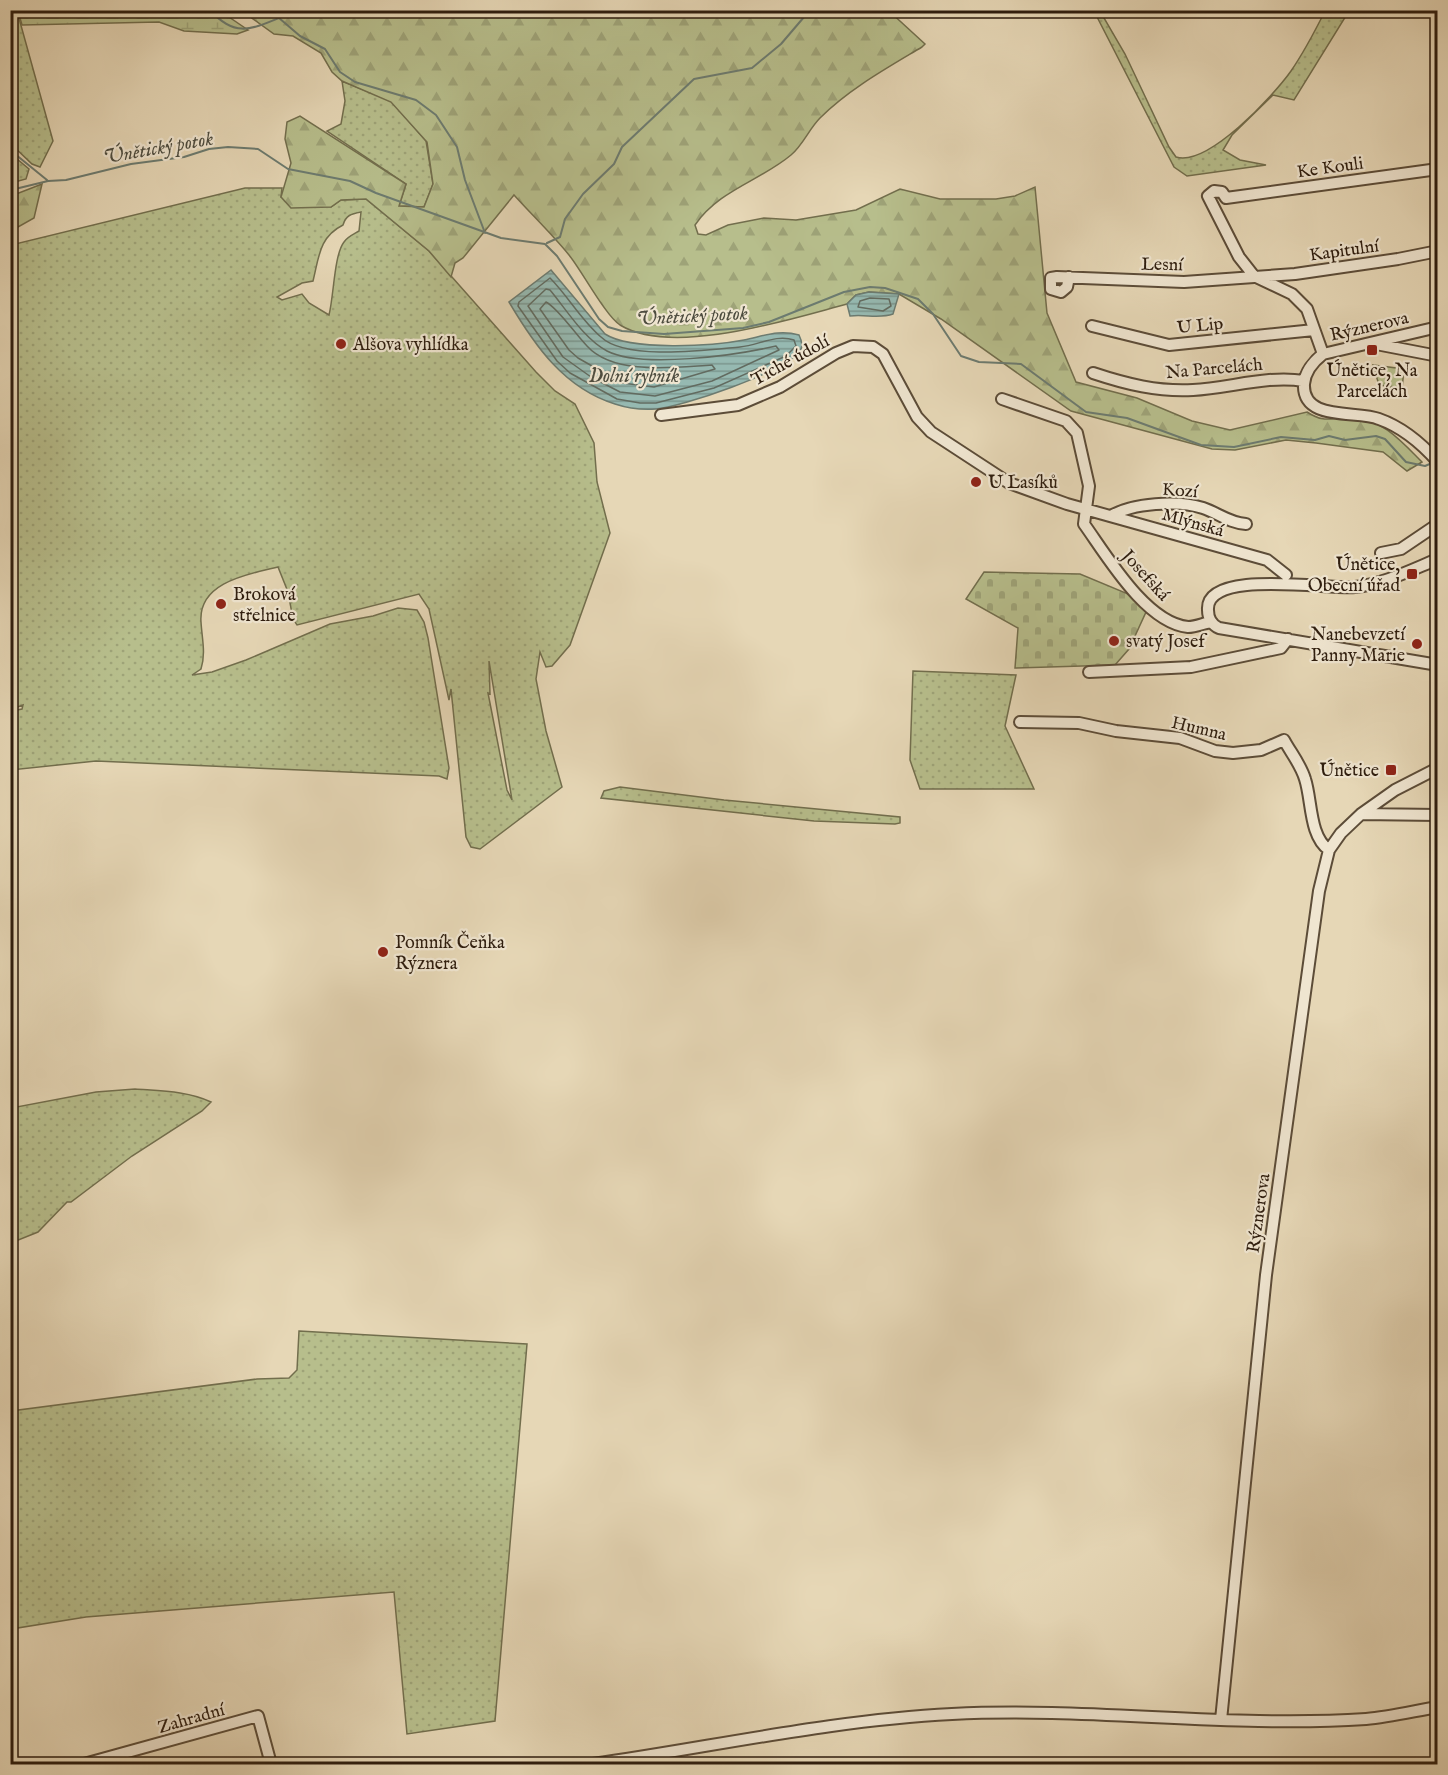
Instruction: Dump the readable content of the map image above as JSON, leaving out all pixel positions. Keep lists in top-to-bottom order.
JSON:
{
  "streets": {
    "street": [
      "Ke Kouli",
      "Kapitulní",
      "Lesní",
      "U Lip",
      "Rýznerova",
      "Tiché údolí",
      "Na Parcelách",
      "Kozí",
      "Mlýnská",
      "Josefská",
      "Humna",
      "Zahradní"
    ]
  },
  "crossings": [
    ["Ke Kouli", "Kapitulní"],
    ["Ke Kouli", "Lesní"],
    ["Kapitulní", "Lesní"],
    ["Rýznerova", "Na Parcelách"],
    ["Rýznerova", "Humna"],
    ["Tiché údolí", "Mlýnská"],
    ["Tiché údolí", "Josefská"],
    ["Kozí", "Mlýnská"],
    ["Mlýnská", "Josefská"]
  ],
  "water": ["Únětický potok", "Dolní rybník"],
  "places": {
    "other": [
      "Alšova vyhlídka",
      "U Lasíků",
      "Broková střelnice",
      "svatý Josef",
      "Nanebevzetí Panny Marie",
      "Pomník Čeňka Rýznera"
    ],
    "transit": ["Únětice, Na Parcelách", "Únětice, Obecní úřad", "Únětice"]
  }
}
